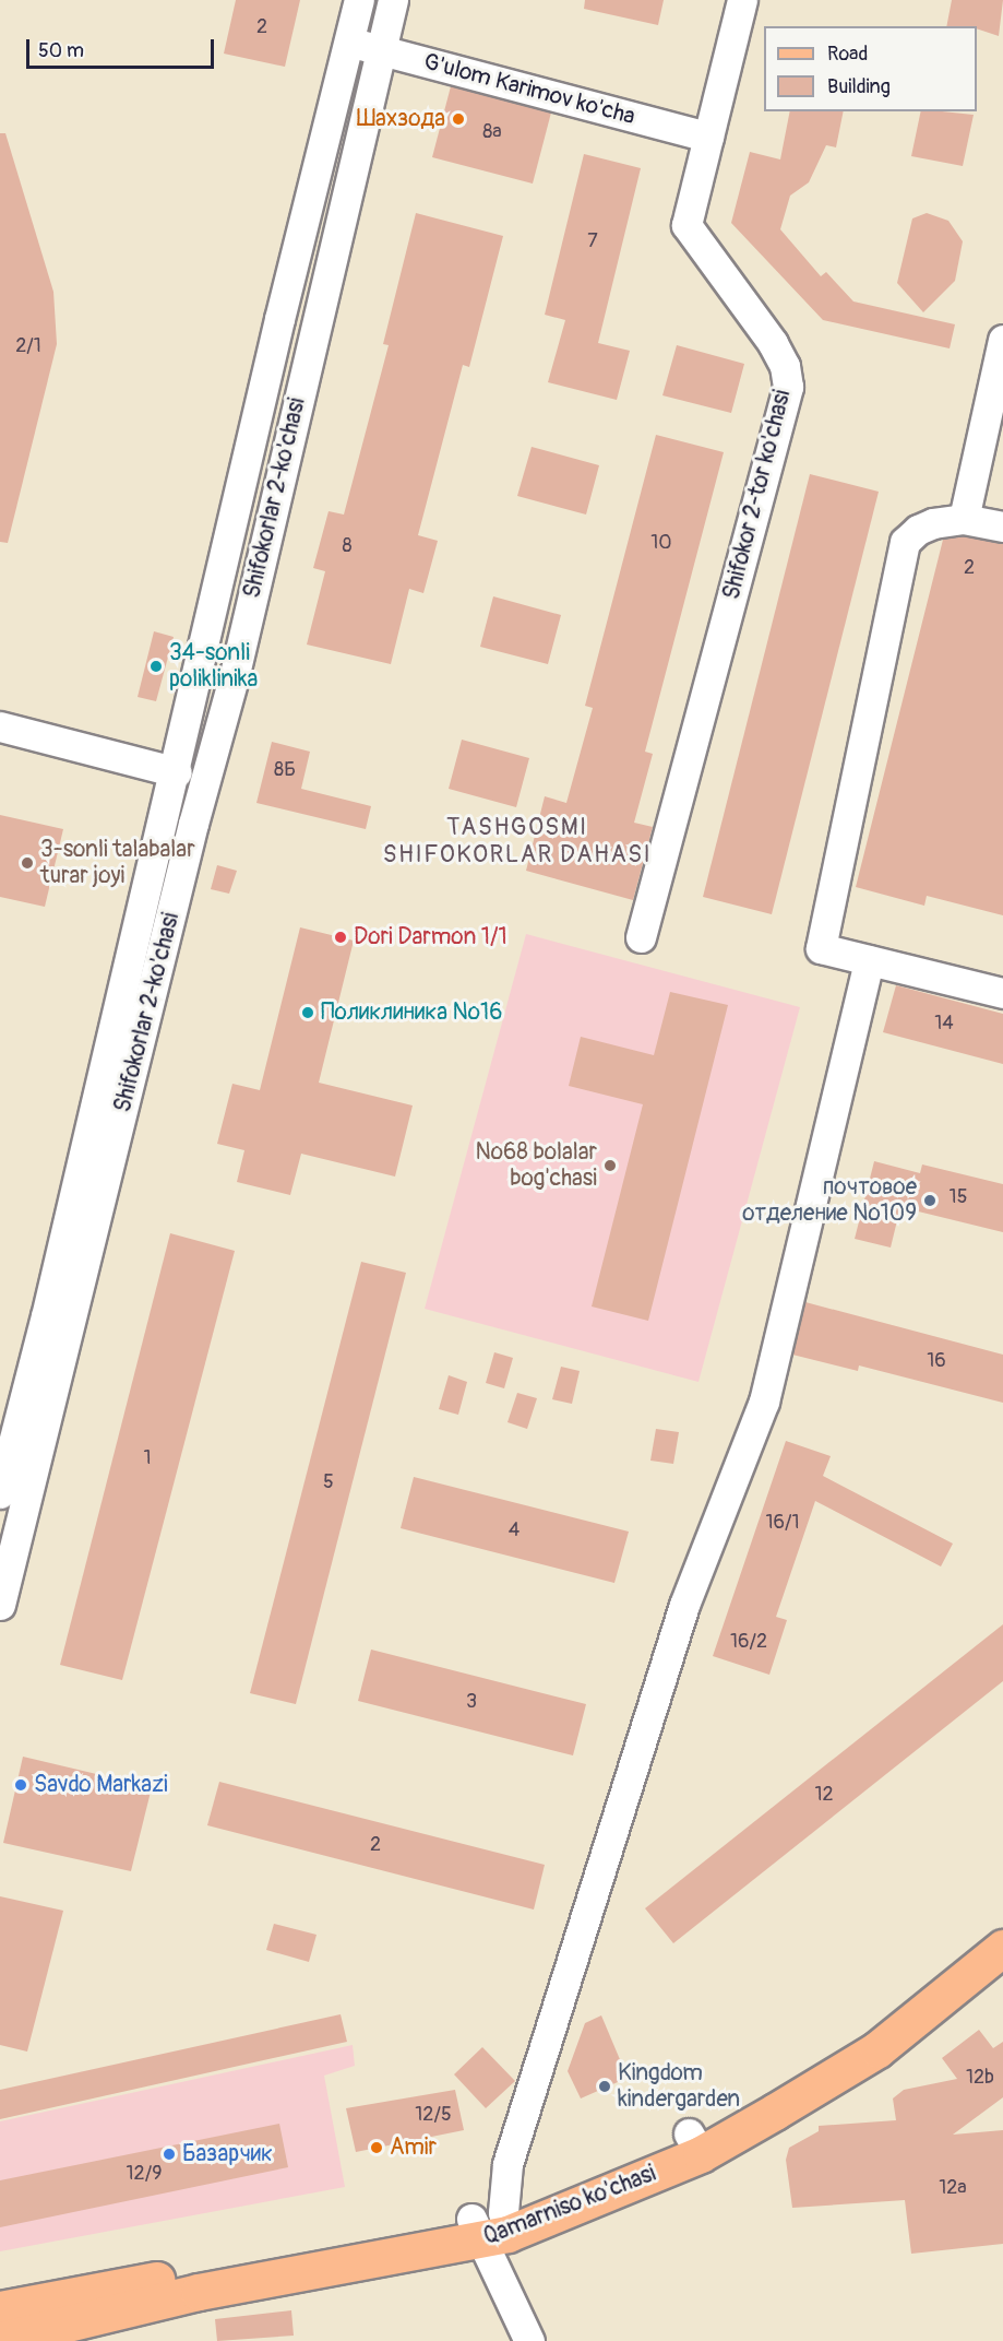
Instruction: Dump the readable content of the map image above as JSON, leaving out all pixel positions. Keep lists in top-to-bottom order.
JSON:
{
  "streets": {
    "main road": ["Qamarniso ko'chasi"],
    "street": ["G'ulom Karimov ko'cha", "Shifokor 2-tor ko'chasi", "Shifokorlar 2-ko'chasi"]
  },
  "crossings": [
    ["G'ulom Karimov ko'cha", "Shifokor 2-tor ko'chasi"],
    ["G'ulom Karimov ko'cha", "Shifokorlar 2-ko'chasi"]
  ],
  "districts": ["TASHGOSMI SHIFOKORLAR DAHASI"],
  "places": [
    "Шахзода",
    "34-sonli poliklinika",
    "3-sonli talabalar turar joyi",
    "Dori Darmon 1/1",
    "Поликлиника №16",
    "№68 bolalar bog'chasi",
    "почтовое отделение №109",
    "Savdo Markazi",
    "Kingdom kindergarden",
    "Amir",
    "Базарчик"
  ],
  "house_numbers": [
    "2",
    "8a",
    "7",
    "2/1",
    "10",
    "8",
    "2",
    "8Б",
    "14",
    "15",
    "16",
    "1",
    "5",
    "16/1",
    "4",
    "16/2",
    "3",
    "12",
    "2",
    "12b",
    "12/5",
    "12/9",
    "12а"
  ],
  "legend": ["Road", "Building"],
  "scale_bar": "50 m"
}
